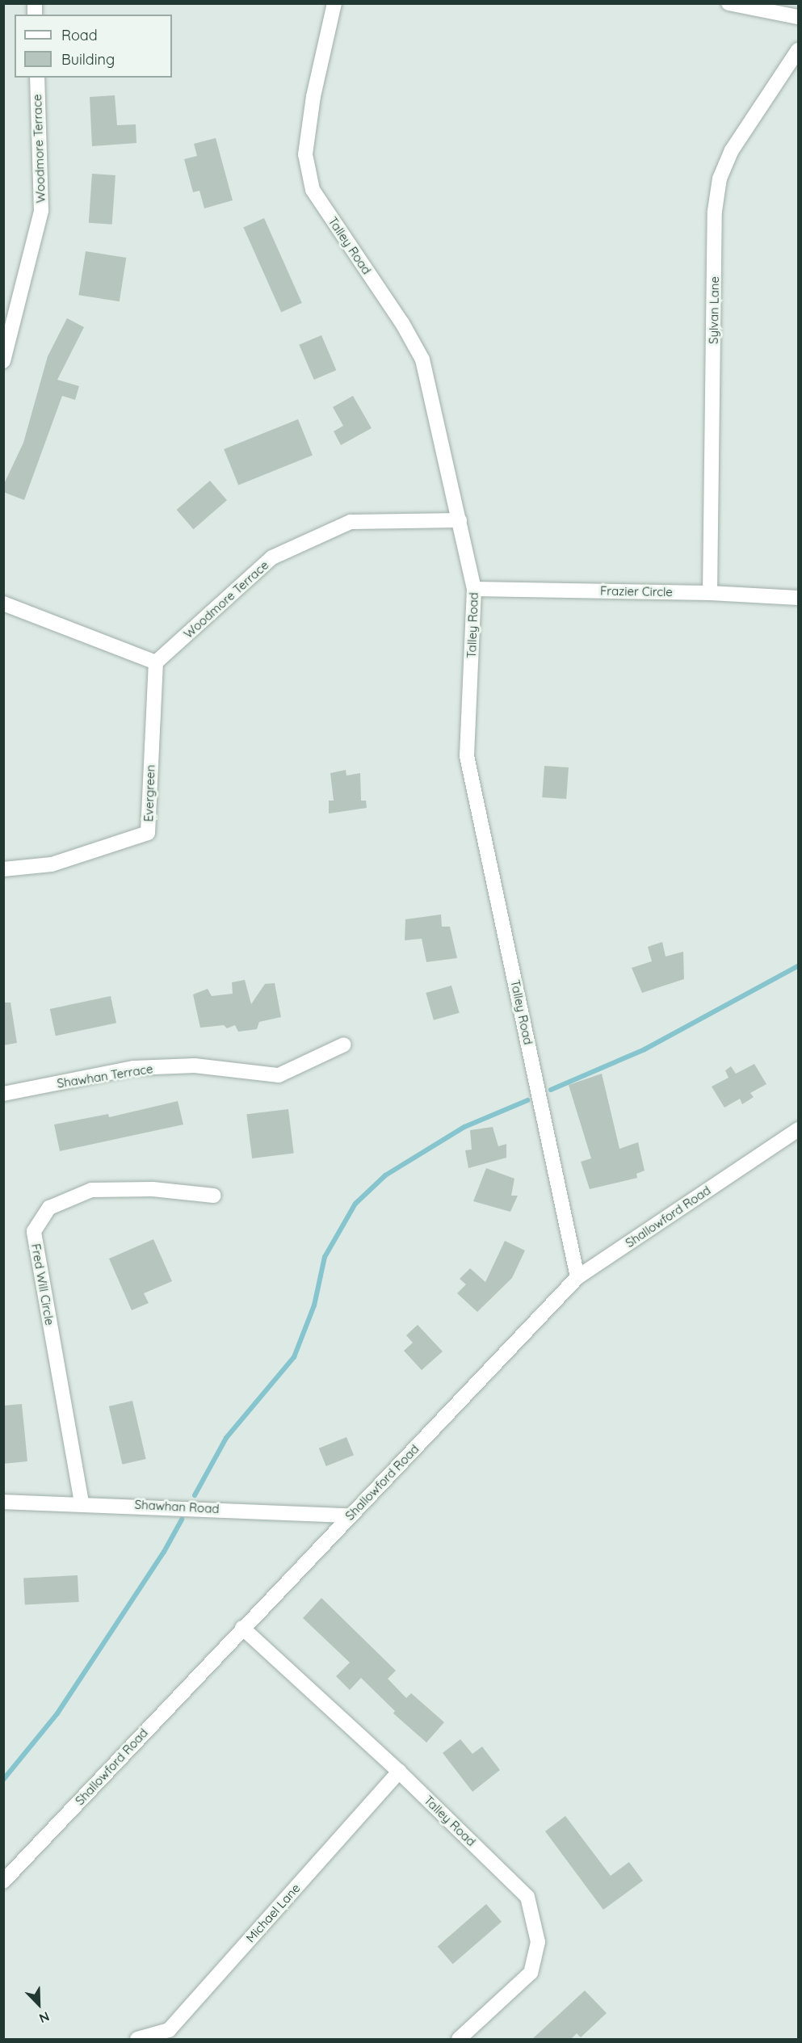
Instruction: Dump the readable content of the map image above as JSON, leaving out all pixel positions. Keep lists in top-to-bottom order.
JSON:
{
  "streets": {
    "street": [
      "Woodmore Terrace",
      "Talley Road",
      "Sylvan Lane",
      "Frazier Circle",
      "Evergreen",
      "Shawhan Terrace",
      "Shallowford Road",
      "Fred Will Circle",
      "Shawhan Road",
      "Michael Lane"
    ]
  },
  "crossings": [
    ["Woodmore Terrace", "Talley Road"],
    ["Woodmore Terrace", "Evergreen"],
    ["Talley Road", "Frazier Circle"],
    ["Talley Road", "Shallowford Road"],
    ["Talley Road", "Michael Lane"],
    ["Sylvan Lane", "Frazier Circle"],
    ["Shallowford Road", "Shawhan Road"],
    ["Fred Will Circle", "Shawhan Road"]
  ],
  "legend": ["Road", "Building"],
  "north": "bottom right"
}
